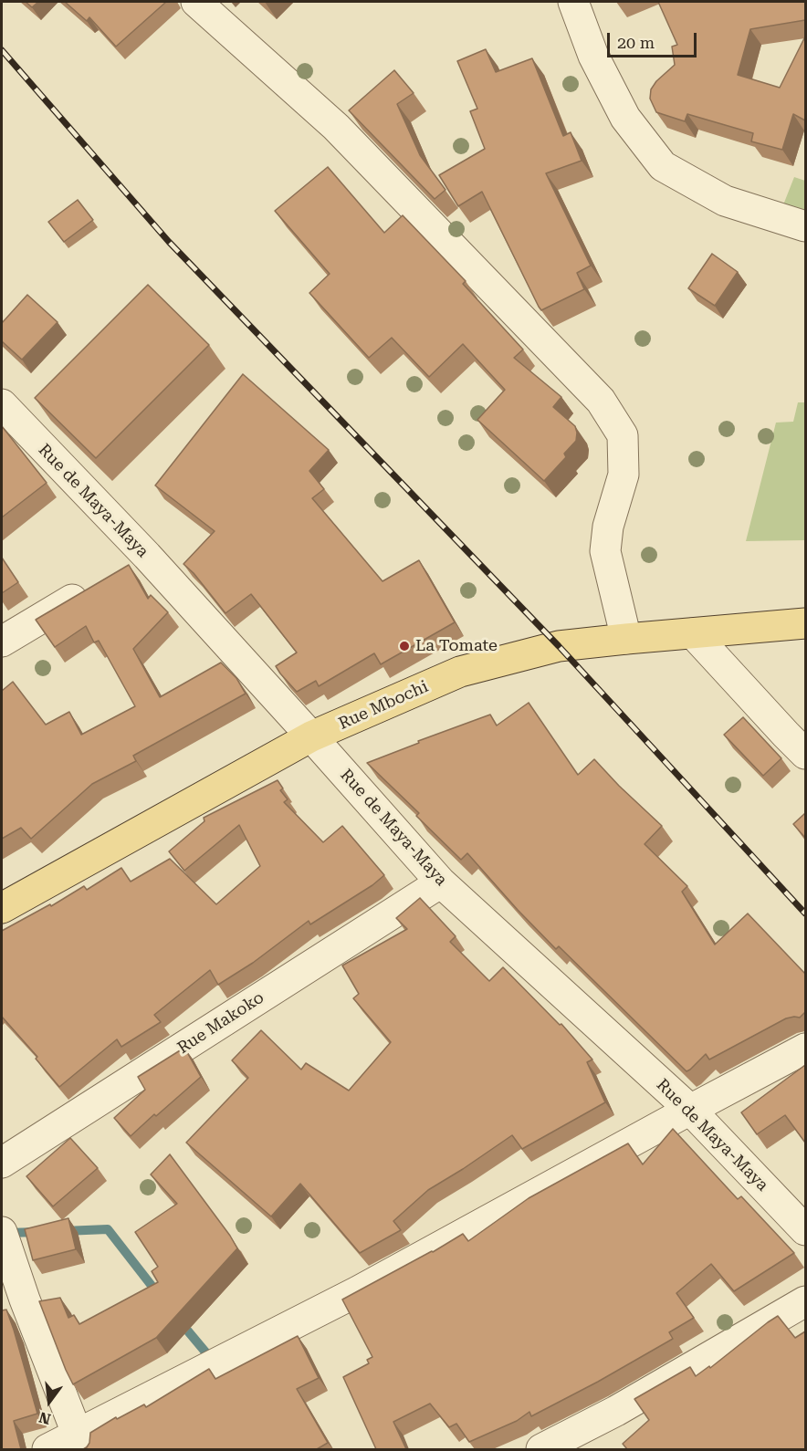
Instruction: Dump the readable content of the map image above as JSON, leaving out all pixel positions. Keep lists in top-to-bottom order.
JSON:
{
  "streets": {
    "main road": ["Rue Mbochi"],
    "street": ["Rue de Maya-Maya", "Rue Makoko"]
  },
  "crossings": [
    ["Rue de Maya-Maya", "Rue Mbochi"],
    ["Rue de Maya-Maya", "Rue Makoko"]
  ],
  "places": ["La Tomate"],
  "scale_bar": "20 m",
  "north": "bottom"
}
